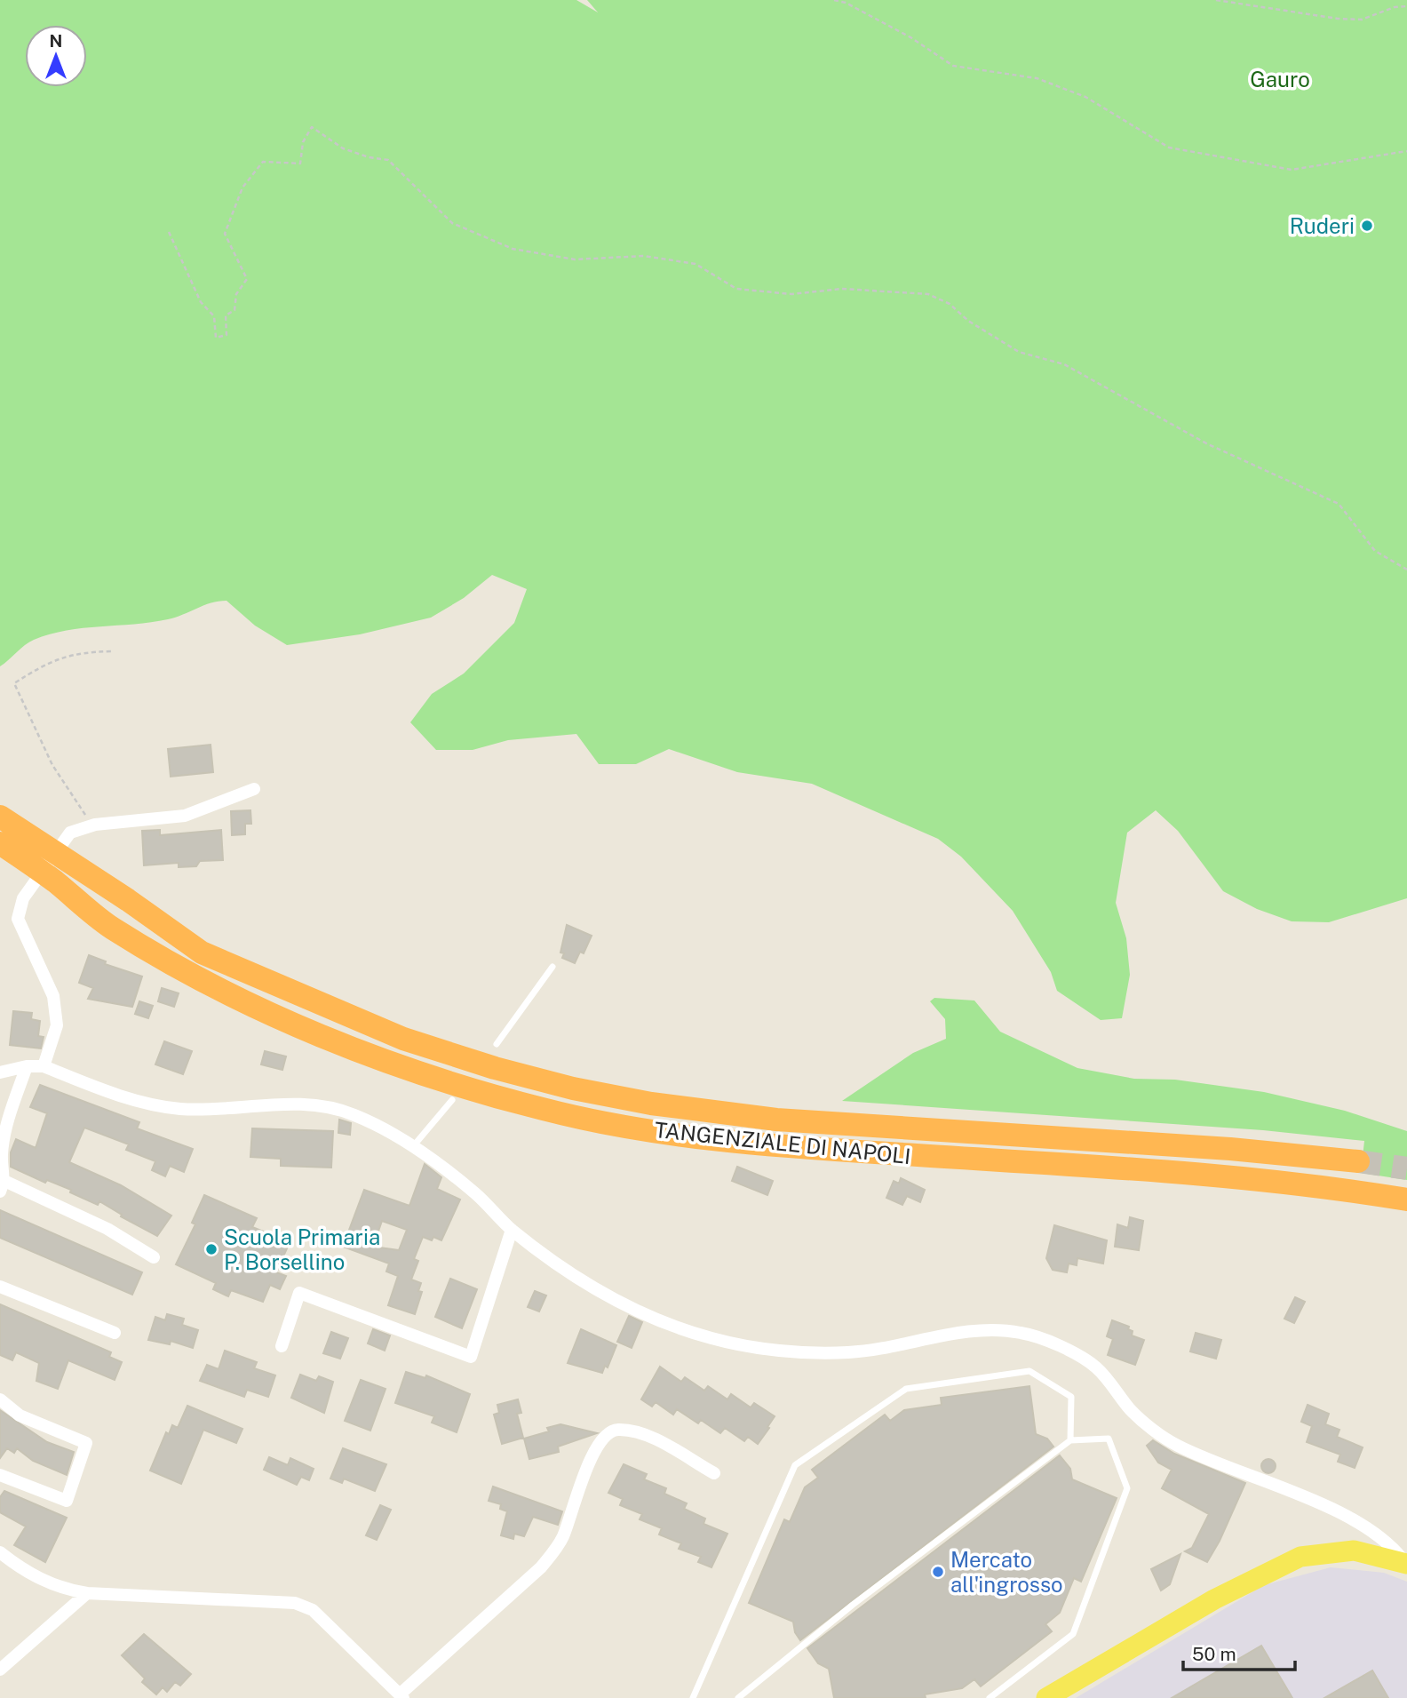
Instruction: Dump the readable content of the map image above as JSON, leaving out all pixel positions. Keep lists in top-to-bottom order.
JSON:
{
  "streets": {
    "highway": ["TANGENZIALE DI NAPOLI"]
  },
  "parks": ["Gauro"],
  "places": ["Ruderi", "Scuola Primaria P. Borsellino", "Mercato all'ingrosso"],
  "scale_bar": "50 m",
  "north": "top"
}
